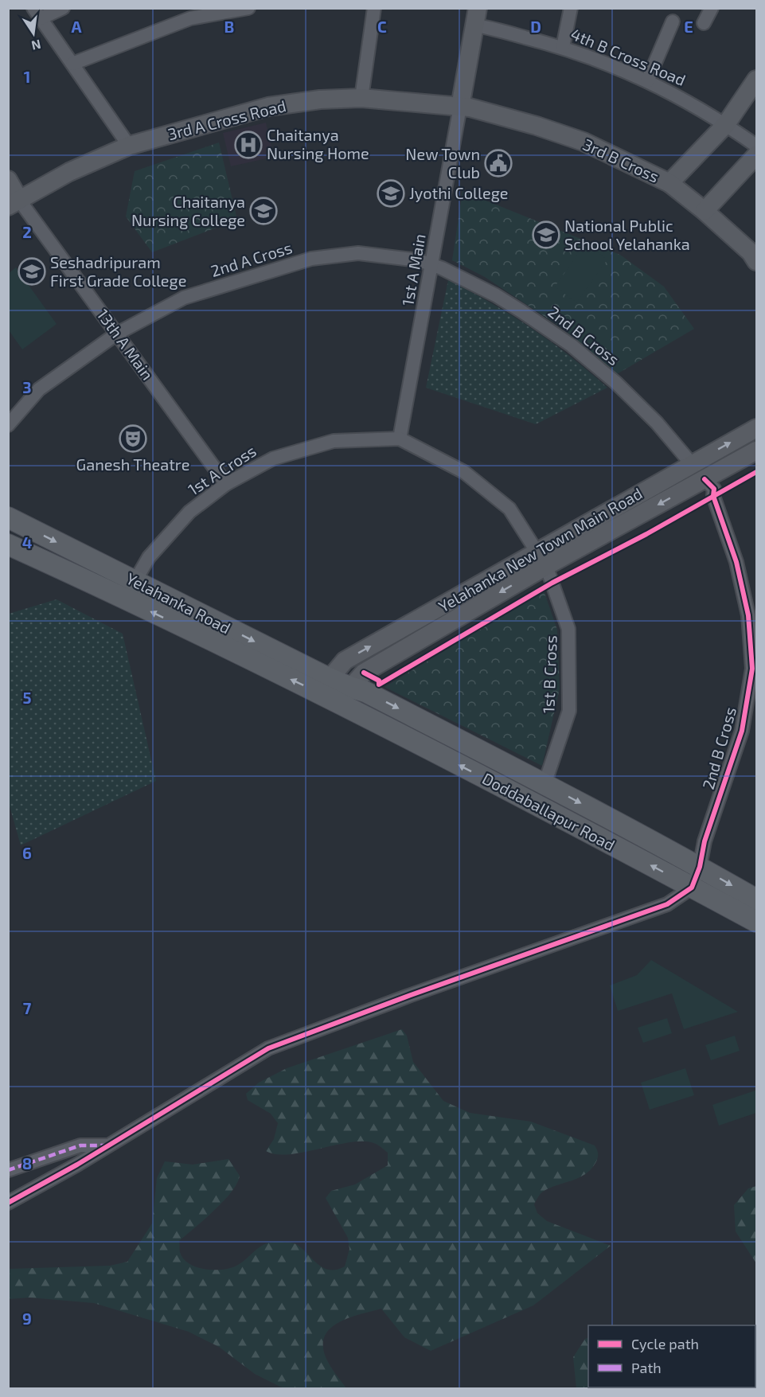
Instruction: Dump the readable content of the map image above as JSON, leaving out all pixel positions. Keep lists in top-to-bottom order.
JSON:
{
  "streets": {
    "main road": ["Yelahanka Road", "Doddaballapur Road"],
    "street": [
      "4th B Cross Road",
      "3rd A Cross Road",
      "3rd B Cross",
      "2nd A Cross",
      "1st A Main",
      "2nd B Cross",
      "13th A Main",
      "1st A Cross",
      "Yelahanka New Town Main Road",
      "1st B Cross"
    ]
  },
  "crossings": [
    ["3rd A Cross Road", "3rd B Cross"],
    ["3rd A Cross Road", "1st A Main"],
    ["3rd A Cross Road", "13th A Main"],
    ["3rd B Cross", "1st A Main"],
    ["2nd A Cross", "1st A Main"],
    ["2nd A Cross", "2nd B Cross"],
    ["2nd A Cross", "13th A Main"],
    ["1st A Main", "2nd B Cross"],
    ["1st A Main", "1st A Cross"],
    ["1st A Main", "1st B Cross"],
    ["2nd B Cross", "Yelahanka New Town Main Road"],
    ["2nd B Cross", "Doddaballapur Road"],
    ["13th A Main", "1st A Cross"],
    ["1st A Cross", "Yelahanka Road"],
    ["1st A Cross", "1st B Cross"],
    ["Yelahanka New Town Main Road", "Yelahanka Road"],
    ["Yelahanka New Town Main Road", "1st B Cross"],
    ["Yelahanka New Town Main Road", "Doddaballapur Road"],
    ["Yelahanka Road", "Doddaballapur Road"],
    ["1st B Cross", "Doddaballapur Road"]
  ],
  "places": {
    "hospital": ["Chaitanya Nursing Home"],
    "public building": ["New Town Club"],
    "school or university": [
      "Jyothi College",
      "Chaitanya Nursing College",
      "National Public School Yelahanka",
      "Seshadripuram First Grade College"
    ],
    "theatre": ["Ganesh Theatre"]
  },
  "legend": ["Cycle path", "Path"],
  "north": "bottom",
  "grid": {
    "columns": [
      "A",
      "B",
      "C",
      "D",
      "E"
    ],
    "rows": [
      "1",
      "2",
      "3",
      "4",
      "5",
      "6",
      "7",
      "8",
      "9"
    ]
  }
}
